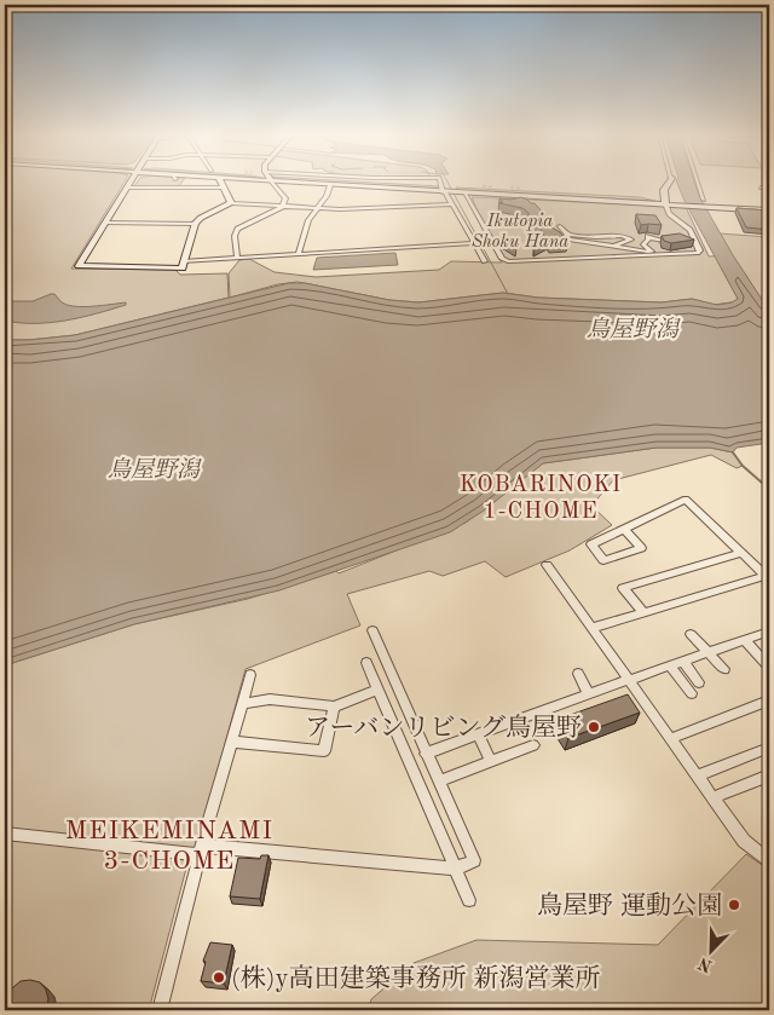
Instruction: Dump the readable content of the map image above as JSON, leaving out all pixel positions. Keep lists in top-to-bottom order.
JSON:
{
  "districts": ["KOBARINOKI 1-CHOME", "MEIKEMINAMI 3-CHOME"],
  "water": ["鳥屋野潟"],
  "parks": ["Ikutopia Shoku Hana"],
  "places": ["アーバンリビング鳥屋野", "鳥屋野 運動公園", "(株)y高田建築事務所 新潟営業所"],
  "north": "bottom left"
}
